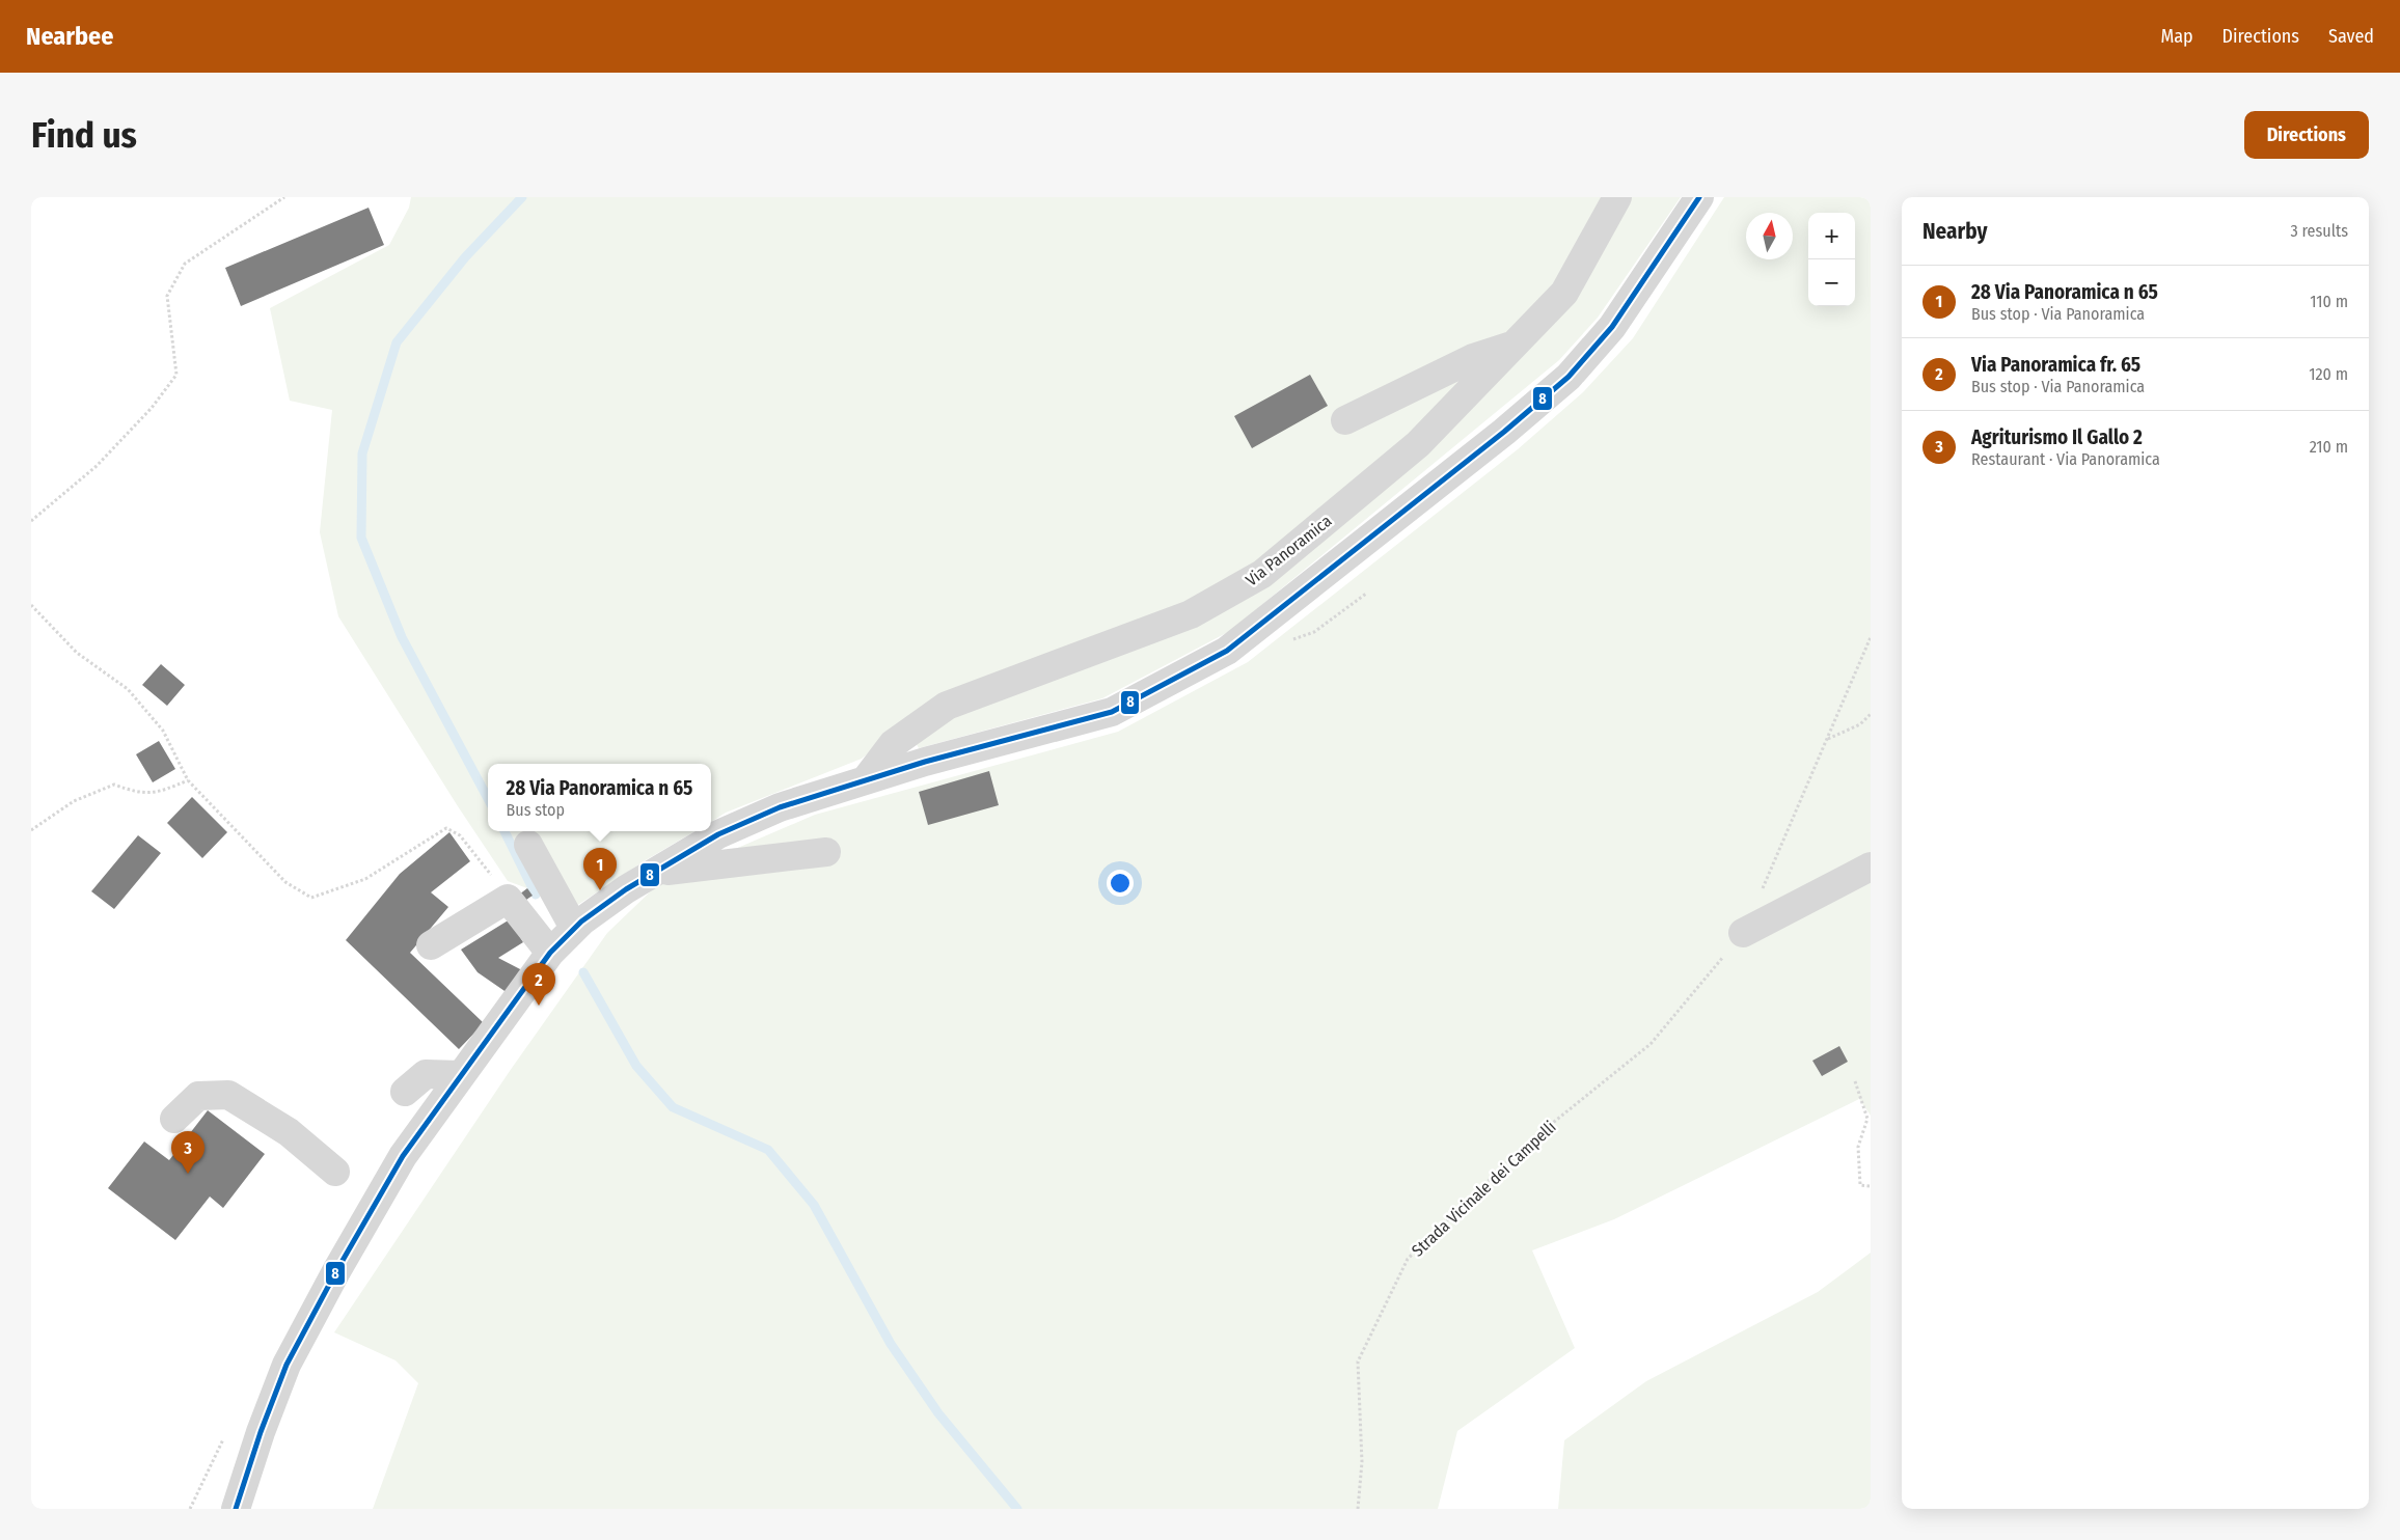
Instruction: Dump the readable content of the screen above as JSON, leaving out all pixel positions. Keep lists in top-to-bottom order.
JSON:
{
  "streets": {
    "street": ["Via Panoramica"],
    "path": ["Strada Vicinale dei Campelli"]
  },
  "lines": ["transit line 8"],
  "north": "top",
  "page": {
    "header": "Nearbee",
    "nav": ["Map", "Directions", "Saved"],
    "buttons": "Directions",
    "title": "Find us",
    "heading": ["Nearby", "3 results"],
    "map_buttons": ["+", "−"],
    "list": [
      {
        "mark": "1",
        "name": "28 Via Panoramica n 65",
        "note": "Bus stop · Via Panoramica",
        "value": "110 m"
      },
      {
        "mark": "2",
        "name": "Via Panoramica fr. 65",
        "note": "Bus stop · Via Panoramica",
        "value": "120 m"
      },
      {
        "mark": "3",
        "name": "Agriturismo Il Gallo 2",
        "note": "Restaurant · Via Panoramica",
        "value": "210 m"
      }
    ],
    "popup": ["28 Via Panoramica n 65", "Bus stop"],
    "pins": ["1", "2", "3"]
  }
}
